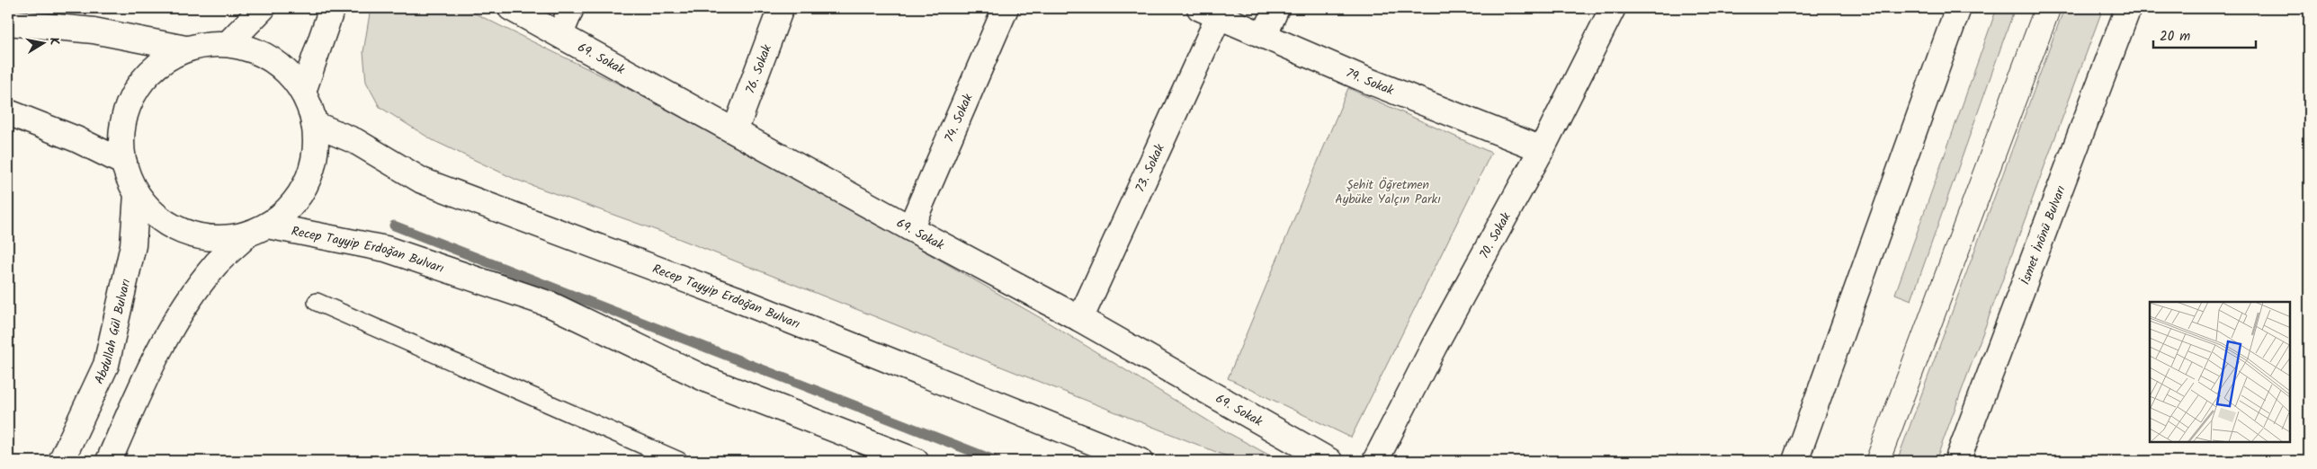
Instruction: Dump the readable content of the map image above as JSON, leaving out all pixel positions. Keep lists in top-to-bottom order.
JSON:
{
  "streets": {
    "main road": [
      "69. Sokak",
      "76. Sokak",
      "79. Sokak",
      "74. Sokak",
      "73. Sokak",
      "İsmet İnönü Bulvarı",
      "70. Sokak",
      "Recep Tayyip Erdoğan Bulvarı",
      "Abdullah Gül Bulvarı"
    ]
  },
  "crossings": [
    ["69. Sokak", "76. Sokak"],
    ["69. Sokak", "74. Sokak"],
    ["69. Sokak", "73. Sokak"],
    ["79. Sokak", "73. Sokak"],
    ["79. Sokak", "70. Sokak"]
  ],
  "parks": ["Şehit Öğretmen Aybüke Yalçın Parkı"],
  "scale_bar": "20 m",
  "north": "right"
}
